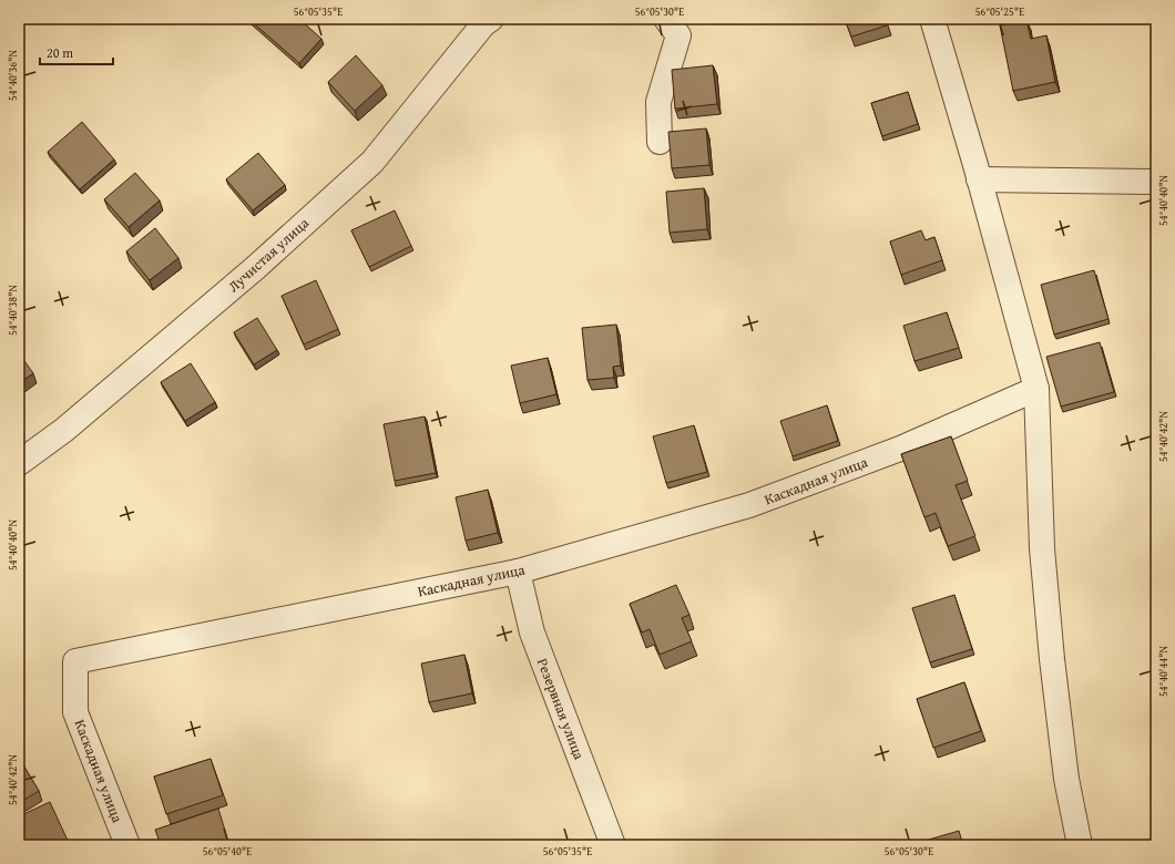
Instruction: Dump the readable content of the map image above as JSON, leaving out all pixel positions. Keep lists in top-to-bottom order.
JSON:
{
  "streets": {
    "street": ["Лучистая улица", "Каскадная улица", "Резервная улица"]
  },
  "crossings": [
    ["Каскадная улица", "Резервная улица"]
  ],
  "scale_bar": "20 m",
  "coordinates": [
    "56°05'35\"E",
    "56°05'30\"E",
    "56°05'25\"E",
    "54°40'36\"N",
    "54°40'40\"N",
    "54°40'38\"N",
    "54°40'42\"N",
    "54°40'44\"N",
    "56°05'40\"E"
  ]
}
